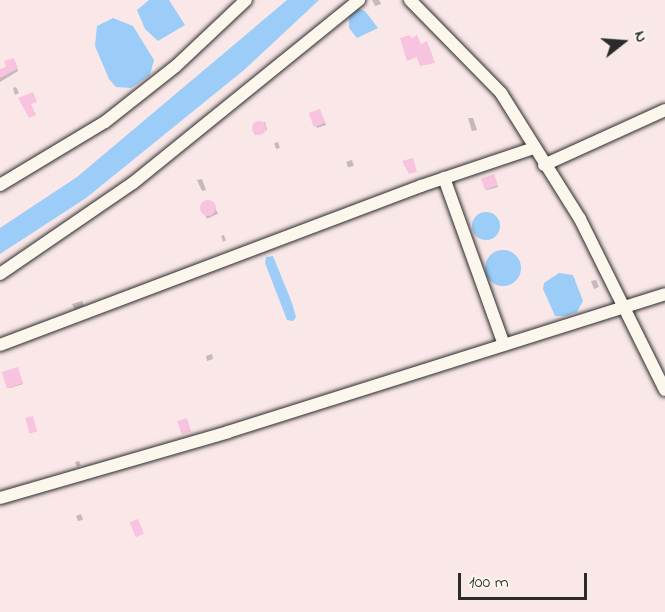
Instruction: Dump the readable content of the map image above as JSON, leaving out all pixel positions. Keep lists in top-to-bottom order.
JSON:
{
  "scale_bar": "100 m",
  "north": "right"
}
